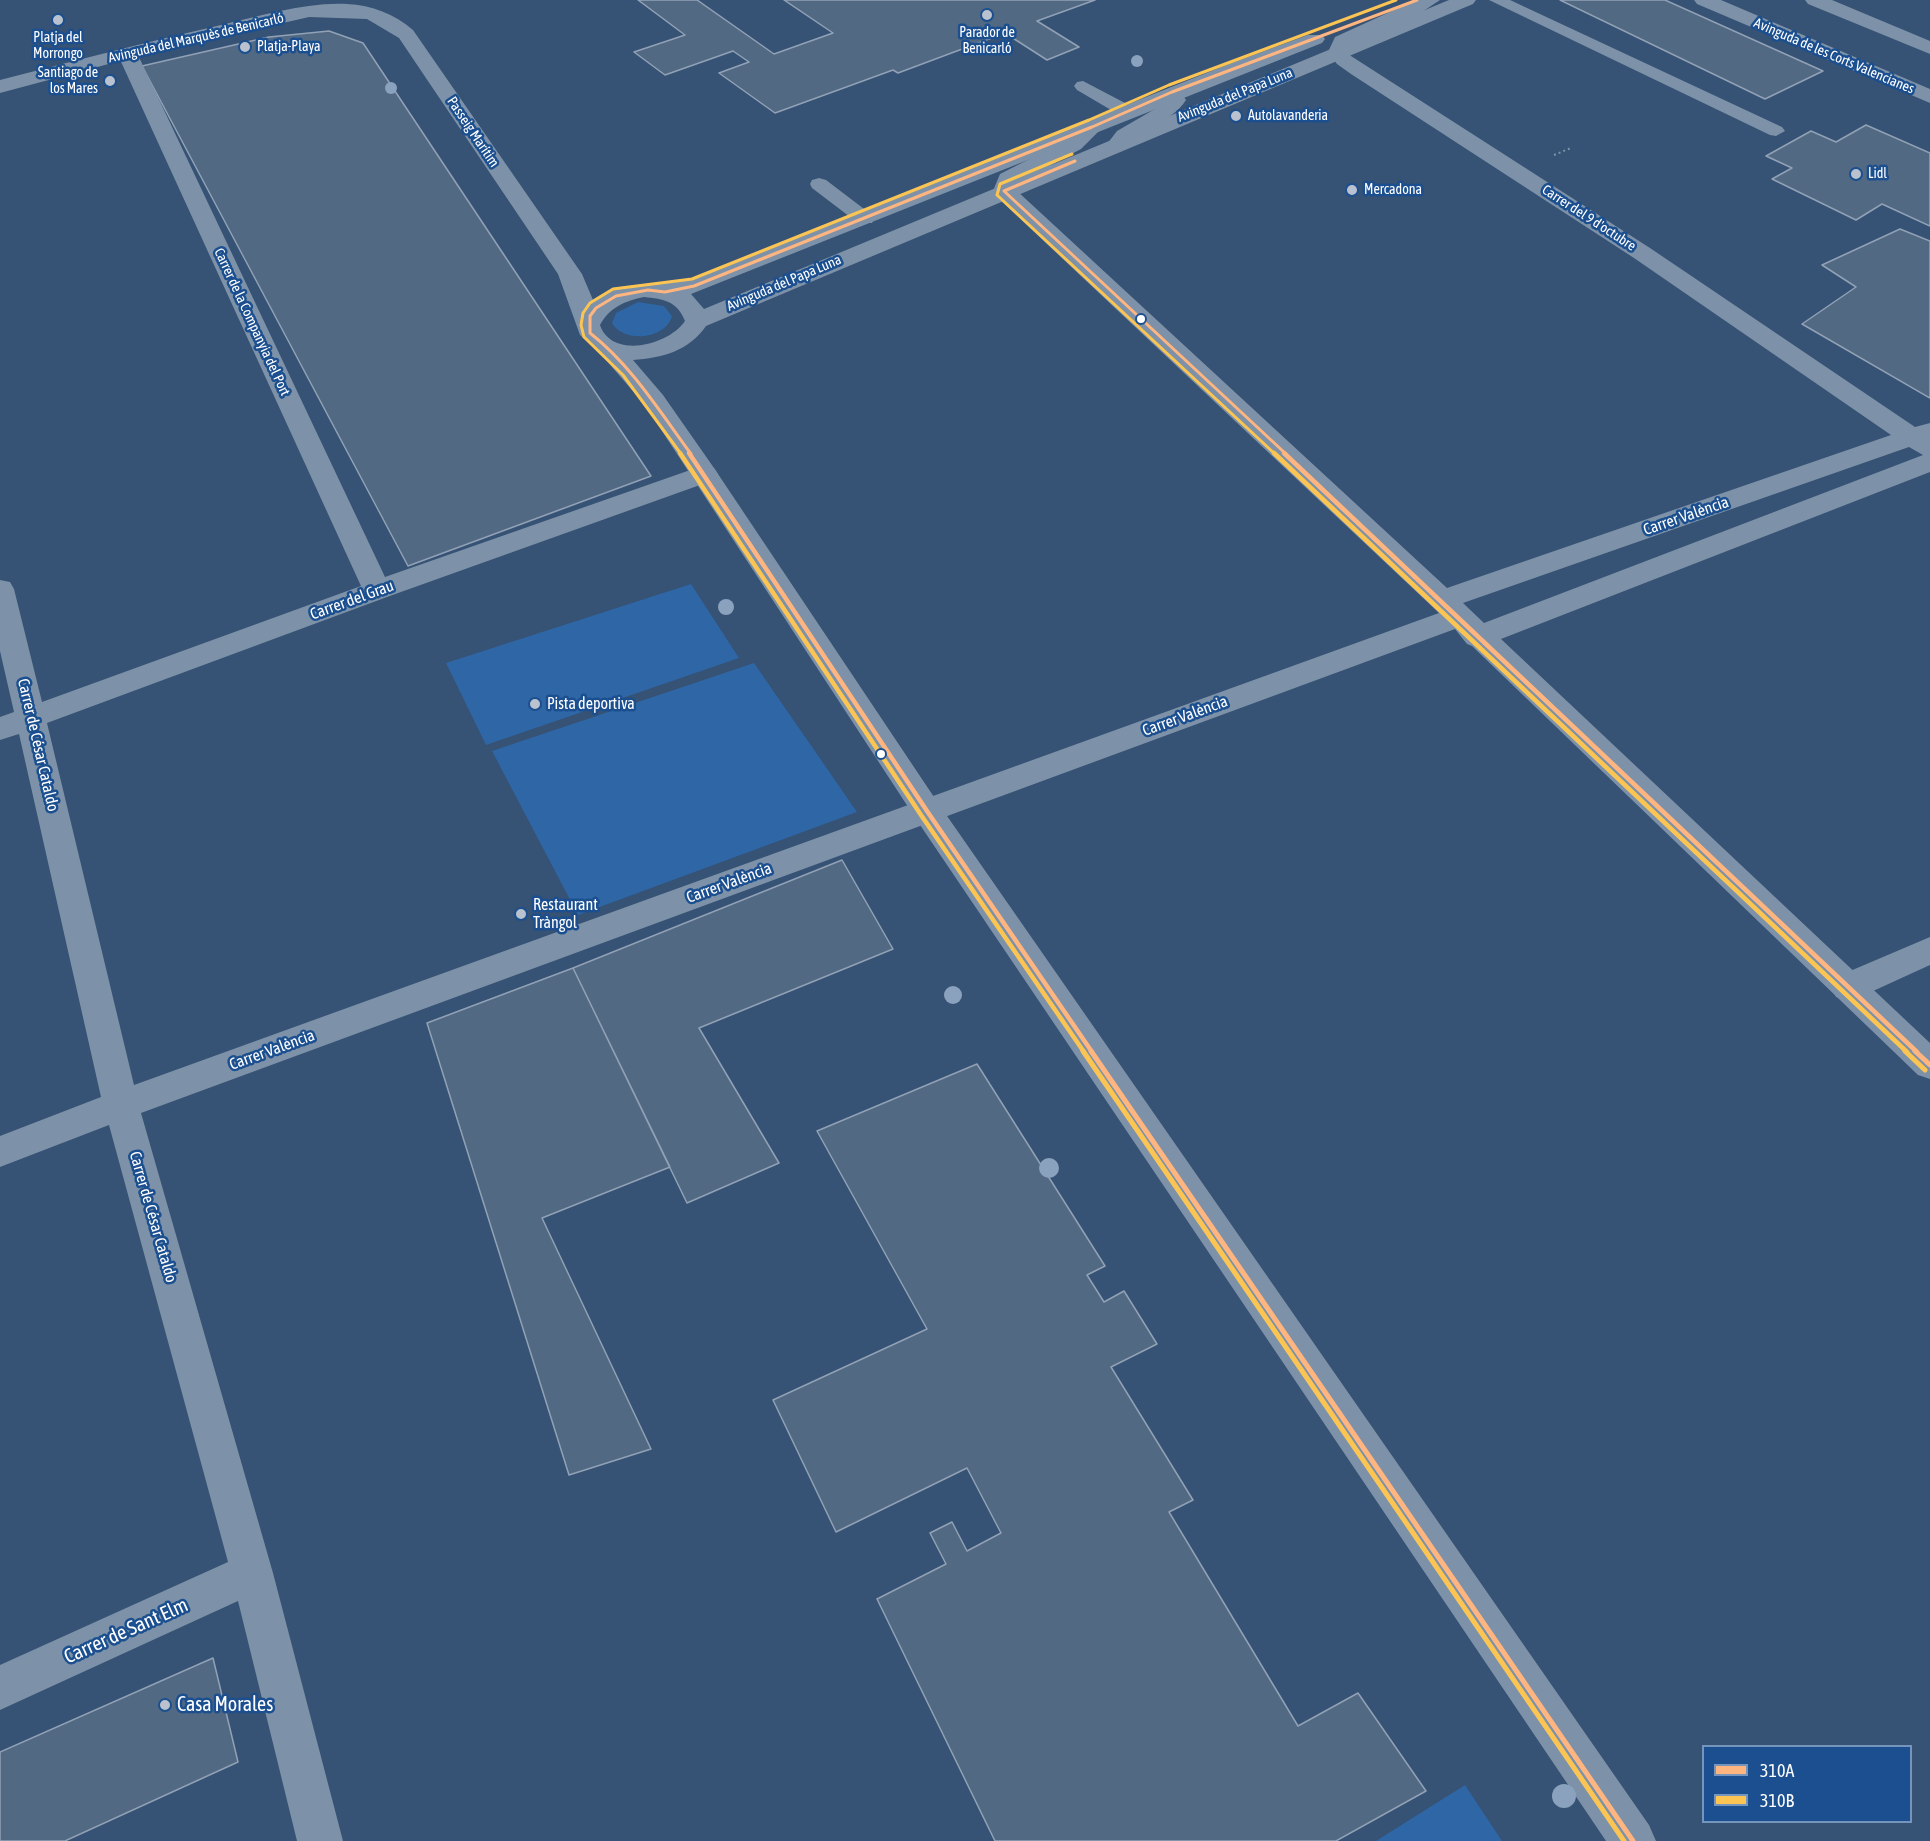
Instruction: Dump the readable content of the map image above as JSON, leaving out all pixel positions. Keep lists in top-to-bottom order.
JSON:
{
  "streets": {
    "street": [
      "Avinguda del Marquès de Benicarló",
      "Avinguda de les Corts Valencianes",
      "Avinguda del Papa Luna",
      "Passeig Marítim",
      "Carrer del 9 d'octubre",
      "Carrer de la Companyia del Port",
      "Carrer València",
      "Carrer del Grau",
      "Carrer de César Cataldo",
      "Carrer de Sant Elm"
    ]
  },
  "crossings": [
    ["Avinguda del Marquès de Benicarló", "Passeig Marítim"],
    ["Avinguda del Marquès de Benicarló", "Carrer de la Companyia del Port"],
    ["Avinguda del Papa Luna", "Passeig Marítim"],
    ["Avinguda del Papa Luna", "Carrer del 9 d'octubre"],
    ["Carrer del 9 d'octubre", "Carrer València"],
    ["Carrer de la Companyia del Port", "Carrer del Grau"],
    ["Carrer València", "Carrer de César Cataldo"],
    ["Carrer del Grau", "Carrer de César Cataldo"],
    ["Carrer de César Cataldo", "Carrer de Sant Elm"]
  ],
  "places": [
    "Parador de Benicarló",
    "Platja del Morrongo",
    "Platja-Playa",
    "Santiago de los Mares",
    "Autolavanderia",
    "Lidl",
    "Mercadona",
    "Pista deportiva",
    "Restaurant Tràngol",
    "Casa Morales"
  ],
  "lines": ["transit line 310A", "transit line 310B"],
  "legend": ["310A", "310B"]
}
